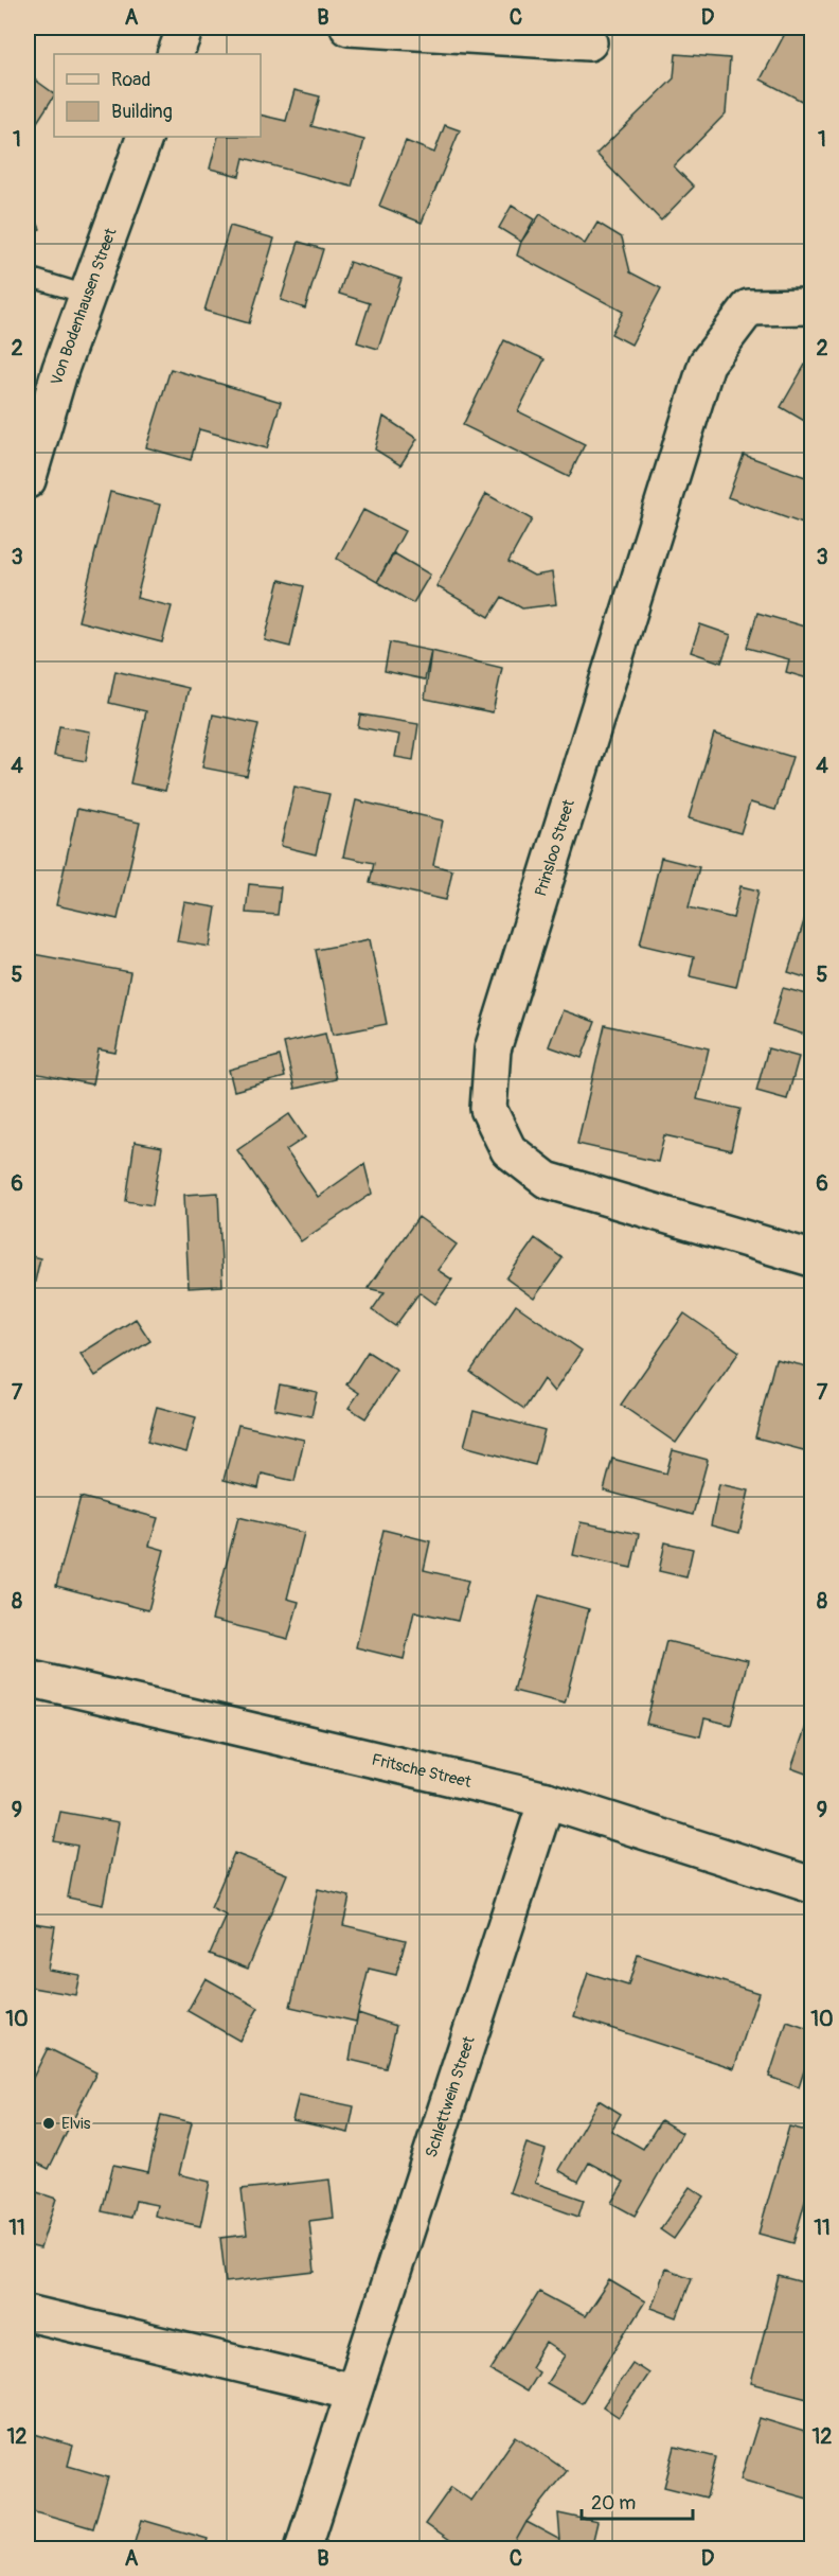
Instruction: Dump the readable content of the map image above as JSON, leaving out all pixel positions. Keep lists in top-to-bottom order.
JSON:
{
  "streets": {
    "street": [
      "Von Bodenhausen Street",
      "Prinsloo Street",
      "Fritsche Street",
      "Schlettwein Street"
    ]
  },
  "crossings": [
    ["Fritsche Street", "Schlettwein Street"]
  ],
  "places": ["Elvis"],
  "legend": ["Road", "Building"],
  "scale_bar": "20 m",
  "grid": {
    "columns": [
      "A",
      "B",
      "C",
      "D"
    ],
    "rows": [
      "1",
      "2",
      "3",
      "4",
      "5",
      "6",
      "7",
      "8",
      "9",
      "10",
      "11",
      "12"
    ]
  }
}
